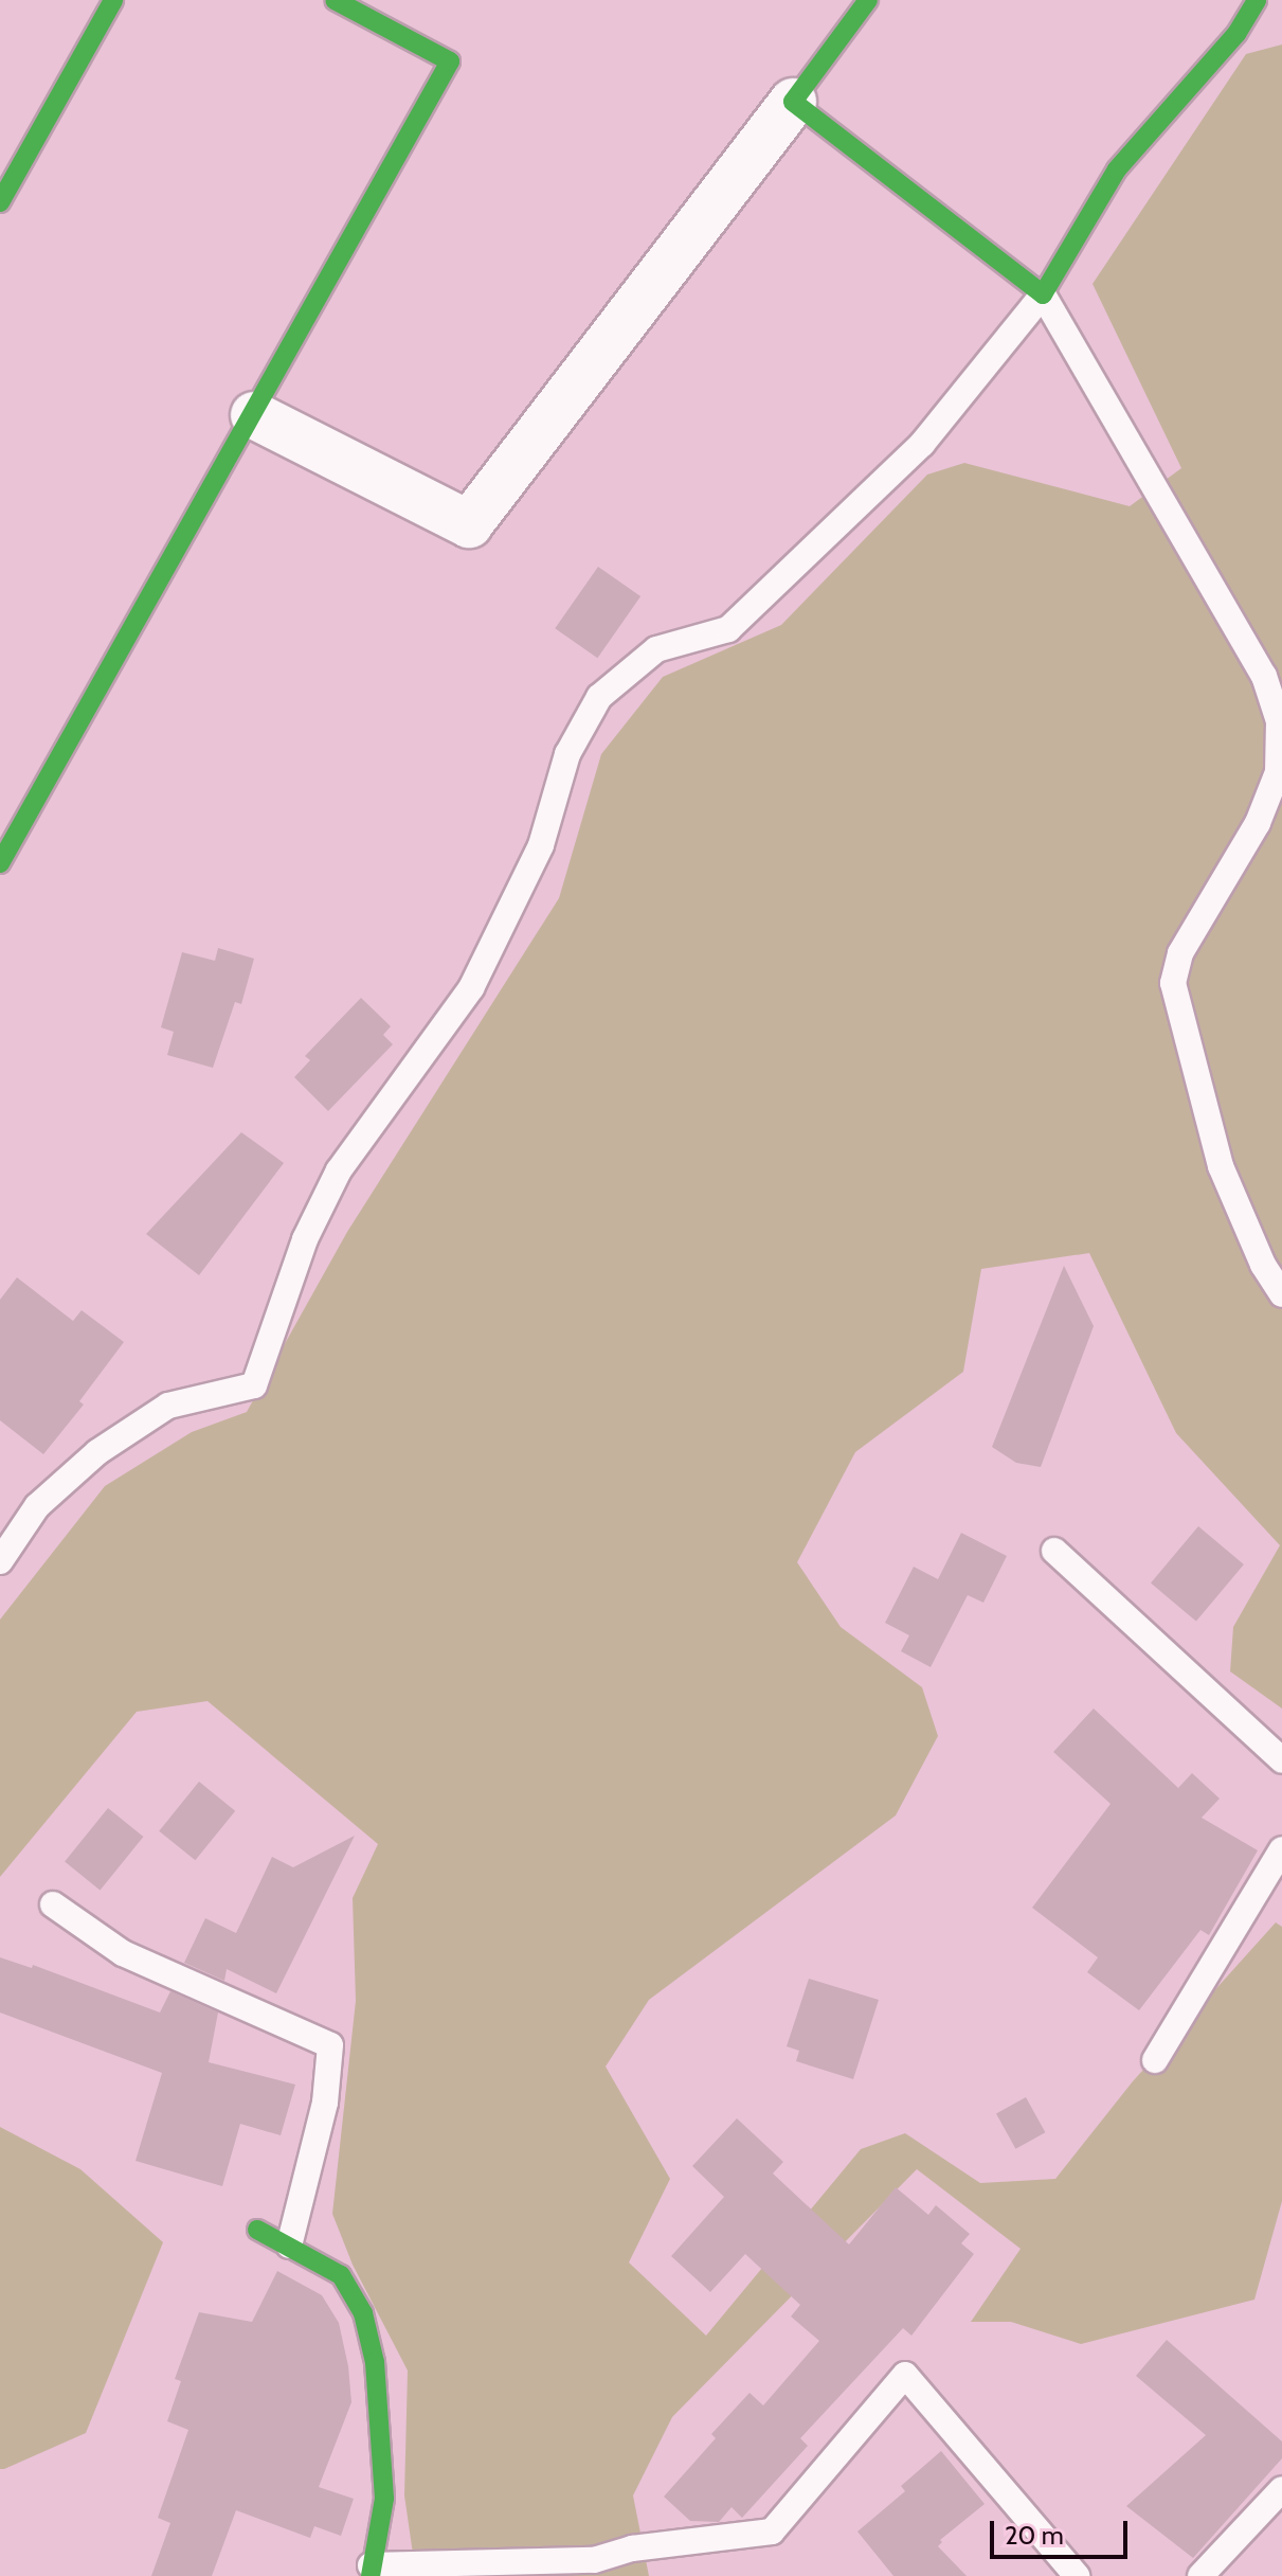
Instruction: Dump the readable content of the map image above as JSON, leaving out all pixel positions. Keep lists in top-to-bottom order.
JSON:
{
  "scale_bar": "20 m"
}
